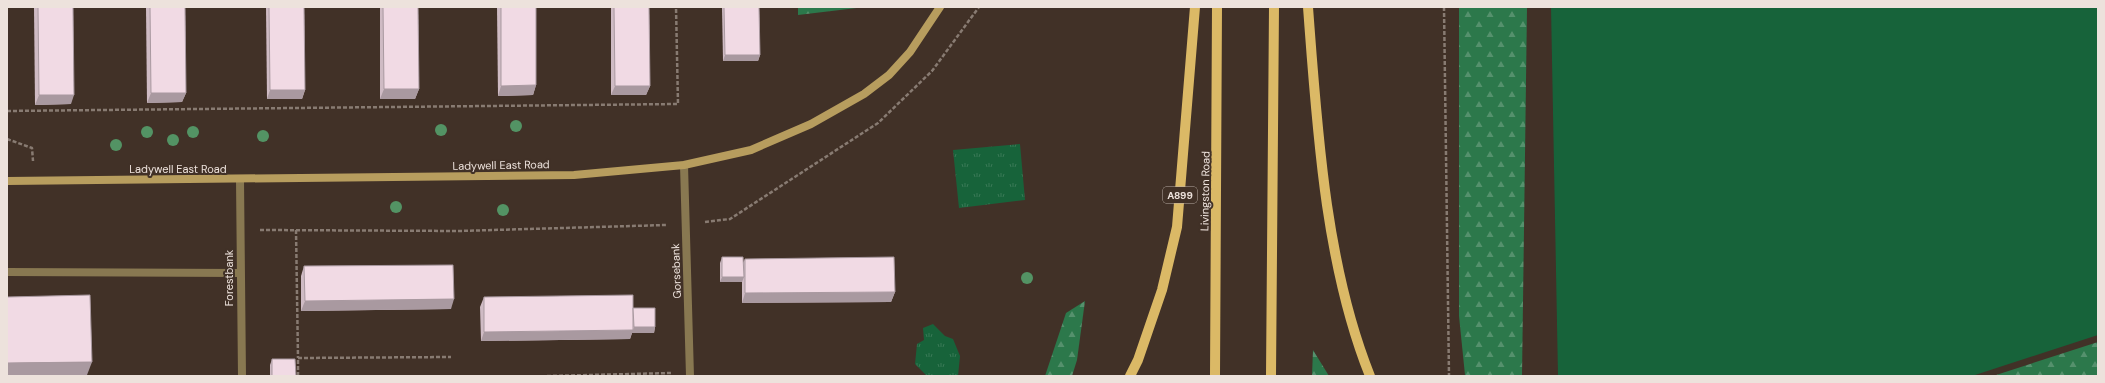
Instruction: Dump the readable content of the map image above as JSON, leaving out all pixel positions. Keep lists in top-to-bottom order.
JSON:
{
  "streets": {
    "main road": ["Livingston Road", "A899"],
    "street": ["Ladywell East Road", "Gorsebank", "Forestbank"]
  },
  "crossings": [
    ["Ladywell East Road", "Gorsebank"],
    ["Ladywell East Road", "Forestbank"]
  ]
}
